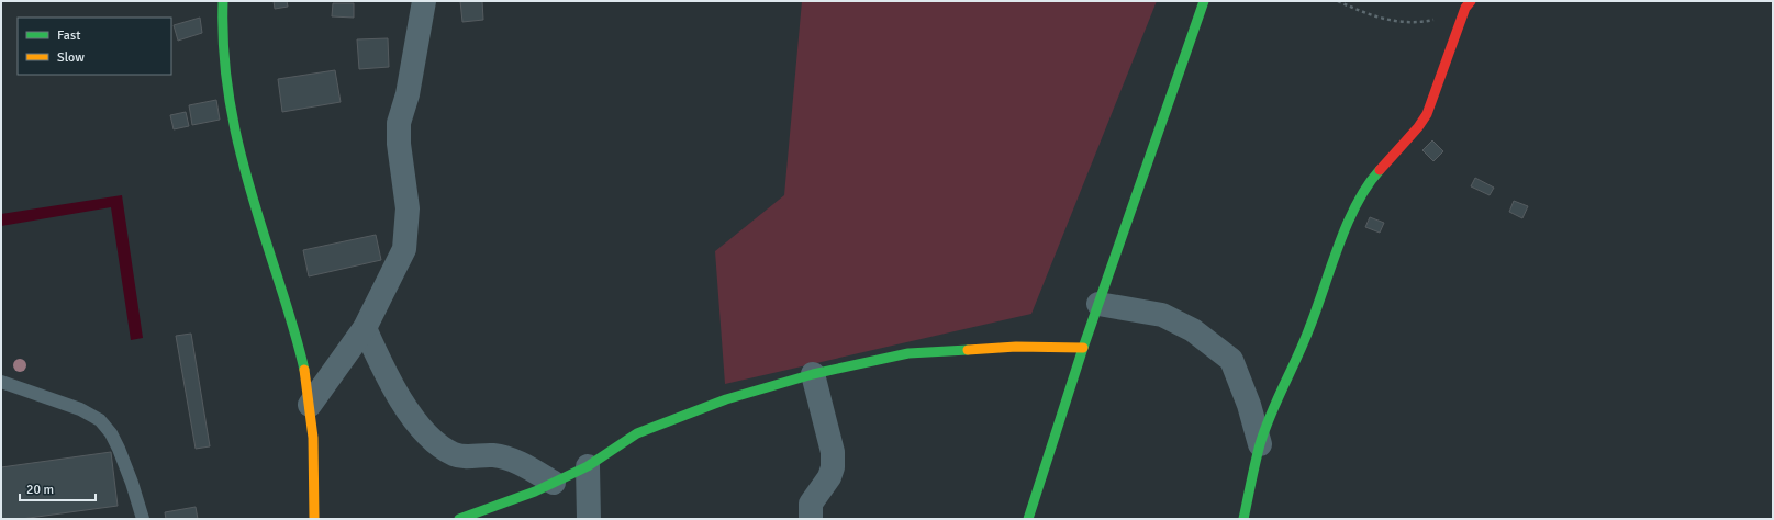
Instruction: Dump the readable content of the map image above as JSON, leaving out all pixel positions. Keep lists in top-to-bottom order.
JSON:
{
  "legend": ["Fast", "Slow"],
  "scale_bar": "20 m"
}
